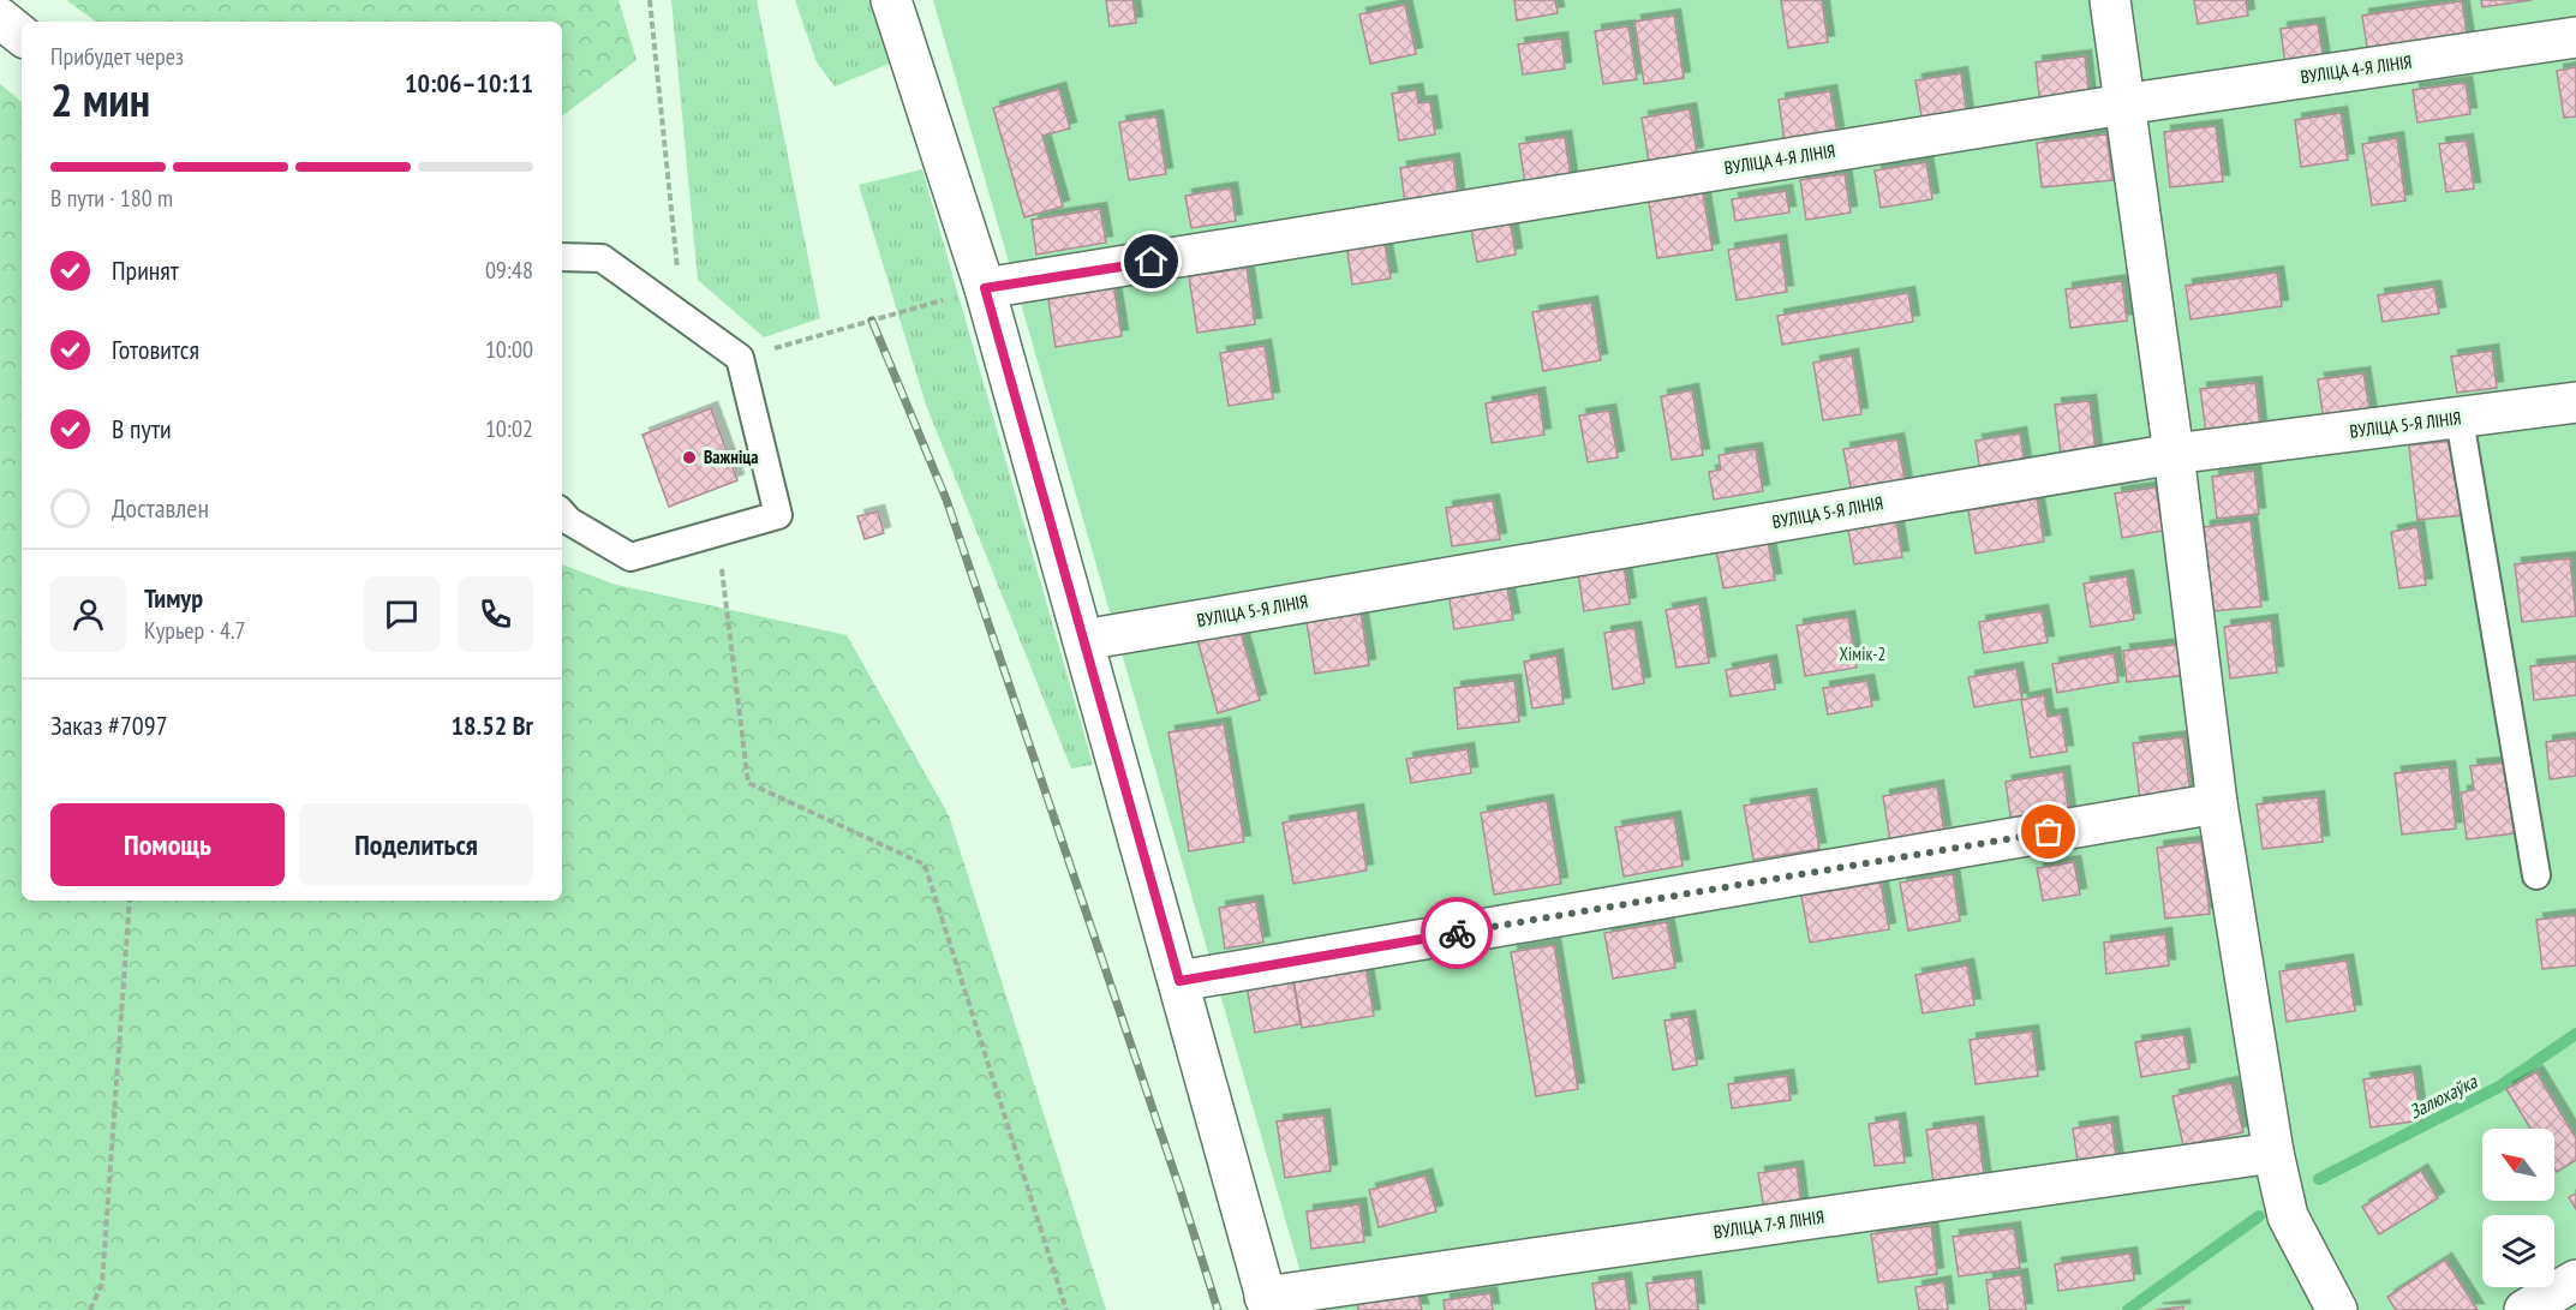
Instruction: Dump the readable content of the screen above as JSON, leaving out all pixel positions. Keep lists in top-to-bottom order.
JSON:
{
  "streets": {
    "street": ["ВУЛІЦА 4-Я ЛІНІЯ", "ВУЛІЦА 5-Я ЛІНІЯ", "ВУЛІЦА 7-Я ЛІНІЯ"]
  },
  "water": ["Залюхаўка"],
  "parks": ["Хімік-2"],
  "places": ["Важніца"],
  "north": "top left",
  "page": {
    "heading": ["2 мин", "Прибудет через", "10:06–10:11"],
    "panel": [
      "Тимур",
      "Курьер · 4.7",
      "Заказ #7097",
      "18.52 Br"
    ],
    "bar": "В пути · 180 m",
    "list": [
      ["Принят", "09:48"],
      ["Готовится", "10:00"],
      ["В пути", "10:02"],
      "Доставлен"
    ],
    "buttons": ["Помощь", "Поделиться"]
  }
}
